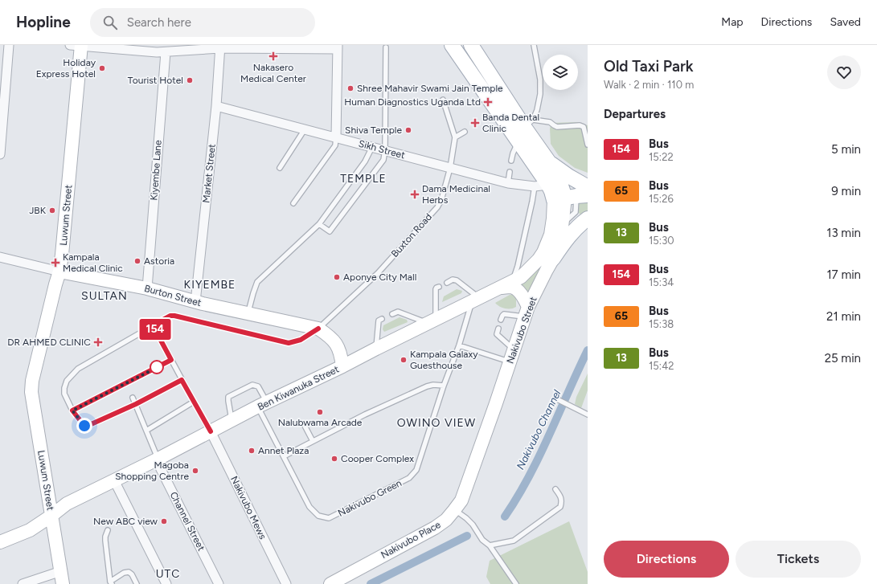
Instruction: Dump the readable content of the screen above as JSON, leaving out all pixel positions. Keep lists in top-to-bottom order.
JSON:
{
  "streets": {
    "main road": [
      "Luwum Street",
      "Burton Street",
      "Nakivubo Street",
      "Ben Kiwanuka Street",
      "Nakivubo Place"
    ],
    "street": [
      "Sikh Street",
      "Kiyembe Lane",
      "Market Street",
      "Nakivubo Mews",
      "Channel Street"
    ],
    "lane": ["Buxton Road", "Nakivubo Green"]
  },
  "crossings": [
    ["Sikh Street", "Market Street"],
    ["Sikh Street", "Buxton Road"],
    ["Sikh Street", "Nakivubo Street"],
    ["Sikh Street", "Ben Kiwanuka Street"],
    ["Kiyembe Lane", "Burton Street"],
    ["Market Street", "Burton Street"],
    ["Luwum Street", "Burton Street"],
    ["Luwum Street", "Ben Kiwanuka Street"],
    ["Buxton Road", "Burton Street"],
    ["Burton Street", "Ben Kiwanuka Street"],
    ["Nakivubo Street", "Ben Kiwanuka Street"],
    ["Nakivubo Street", "Nakivubo Place"],
    ["Ben Kiwanuka Street", "Nakivubo Green"],
    ["Ben Kiwanuka Street", "Nakivubo Mews"],
    ["Ben Kiwanuka Street", "Channel Street"]
  ],
  "districts": [
    "TEMPLE",
    "KIYEMBE",
    "SULTAN",
    "OWINO VIEW",
    "UTC"
  ],
  "water": ["Nakivubo Channel"],
  "places": {
    "health": [
      "Nakasero Medical Center",
      "Human Diagnostics Uganda Ltd",
      "Banda Dental Clinic",
      "Dama Medicinal Herbs",
      "Kampala Medical Clinic",
      "DR AHMED CLINIC"
    ],
    "other": [
      "Holiday Express Hotel",
      "Tourist Hotel",
      "Shree Mahavir Swami Jain Temple",
      "Shiva Temple",
      "JBK",
      "Astoria",
      "Aponye City Mall",
      "Kampala Galaxy Guesthouse",
      "Nalubwama Arcade",
      "Annet Plaza",
      "Cooper Complex",
      "Magoba Shopping Centre",
      "New ABC view"
    ]
  },
  "lines": ["bus line 154"],
  "page": {
    "header": "Hopline",
    "search": "Search here",
    "nav": ["Map", "Directions", "Saved"],
    "on_map": "154",
    "heading": [
      ["Old Taxi Park", "Walk · 2 min · 110 m"],
      "Departures"
    ],
    "list": [
      {
        "mark": "154",
        "name": "Bus",
        "note": "15:22",
        "value": "5 min"
      },
      {
        "mark": "65",
        "name": "Bus",
        "note": "15:26",
        "value": "9 min"
      },
      {
        "mark": "13",
        "name": "Bus",
        "note": "15:30",
        "value": "13 min"
      },
      {
        "mark": "154",
        "name": "Bus",
        "note": "15:34",
        "value": "17 min"
      },
      {
        "mark": "65",
        "name": "Bus",
        "note": "15:38",
        "value": "21 min"
      },
      {
        "mark": "13",
        "name": "Bus",
        "note": "15:42",
        "value": "25 min"
      }
    ],
    "buttons": ["Directions", "Tickets"]
  }
}
